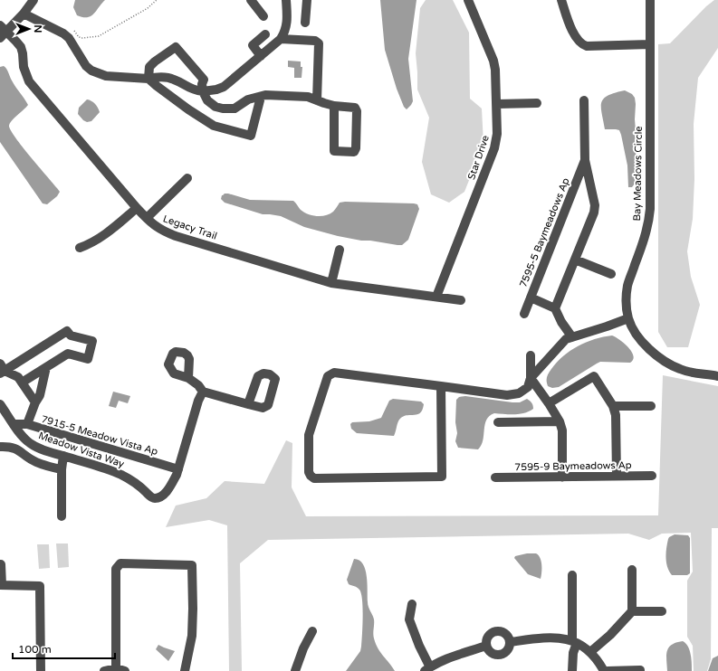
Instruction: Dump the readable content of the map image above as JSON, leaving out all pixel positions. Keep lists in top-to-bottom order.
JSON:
{
  "streets": {
    "street": [
      "Star Drive",
      "Bay Meadows Circle",
      "Legacy Trail",
      "7595-5 Baymeadows Ap",
      "7915-5 Meadow Vista Ap",
      "Meadow Vista Way",
      "7595-9 Baymeadows Ap"
    ]
  },
  "crossings": [
    ["Star Drive", "Legacy Trail"],
    ["7915-5 Meadow Vista Ap", "Meadow Vista Way"]
  ],
  "scale_bar": "100 m",
  "north": "right"
}
